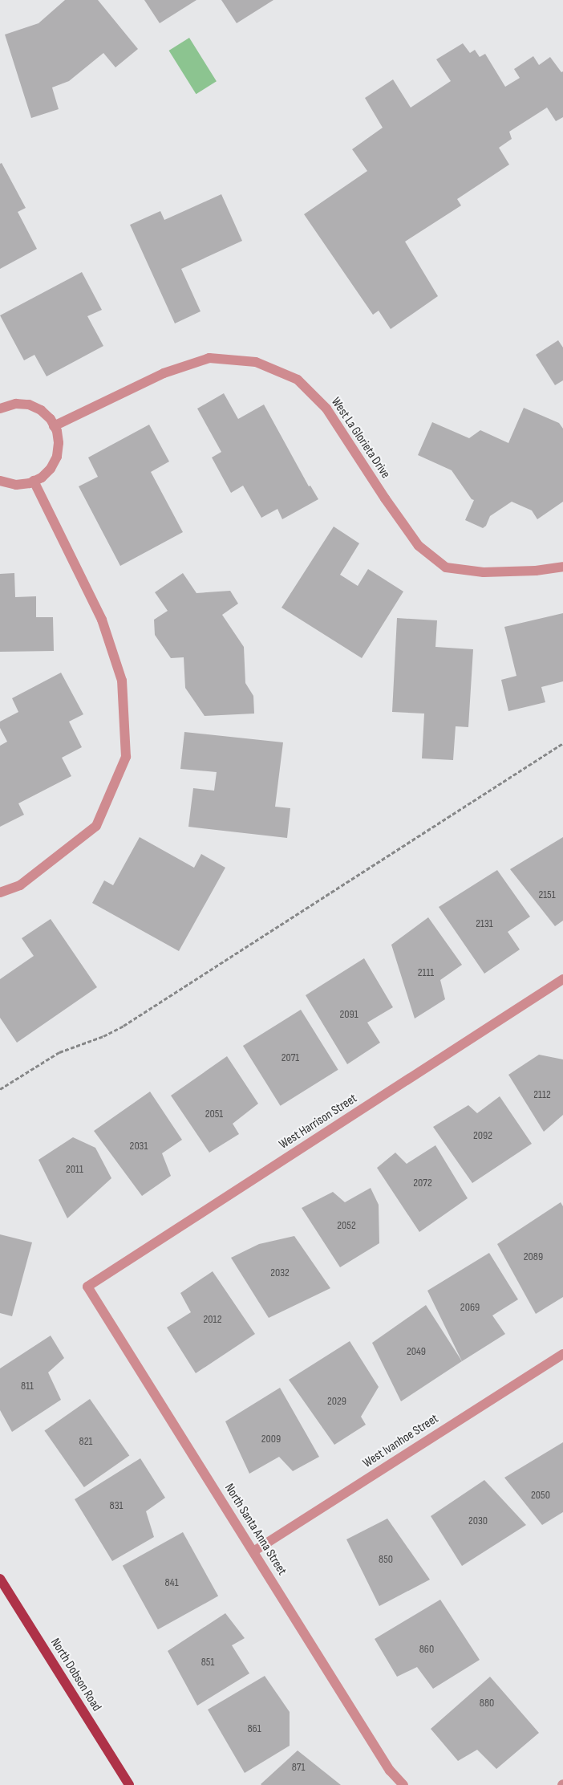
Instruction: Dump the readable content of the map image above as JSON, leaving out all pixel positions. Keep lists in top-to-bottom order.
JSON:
{
  "streets": {
    "main road": ["North Dobson Road"],
    "street": [
      "West La Glorieta Drive",
      "West Harrison Street",
      "West Ivanhoe Street",
      "North Santa Anna Street"
    ]
  },
  "crossings": [
    ["West Harrison Street", "North Santa Anna Street"],
    ["West Ivanhoe Street", "North Santa Anna Street"]
  ],
  "house_numbers": [
    "2151",
    "2131",
    "2111",
    "2091",
    "2071",
    "2112",
    "2051",
    "2092",
    "2031",
    "2011",
    "2072",
    "2052",
    "2089",
    "2032",
    "2069",
    "2012",
    "2049",
    "811",
    "2029",
    "2009",
    "821",
    "2050",
    "831",
    "2030",
    "850",
    "841",
    "860",
    "851",
    "880",
    "861",
    "871"
  ]
}
